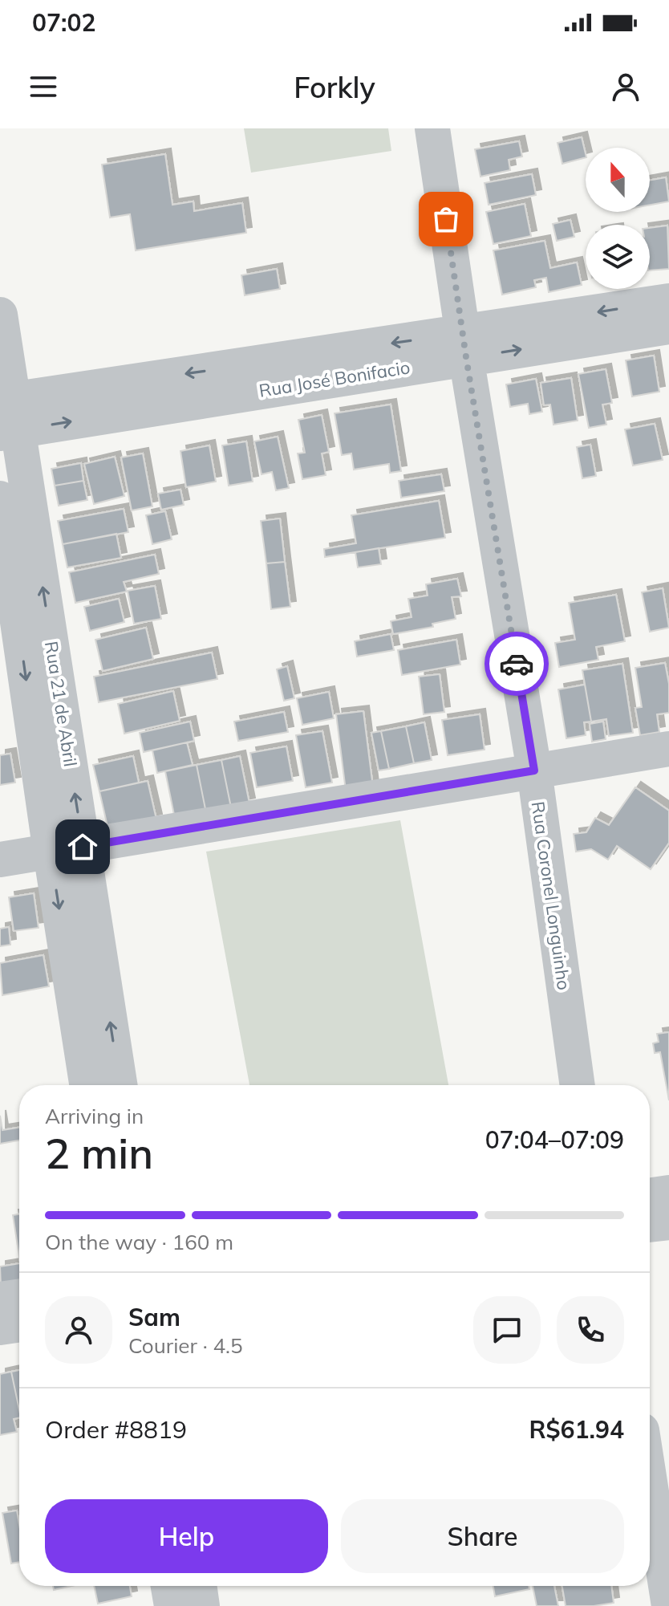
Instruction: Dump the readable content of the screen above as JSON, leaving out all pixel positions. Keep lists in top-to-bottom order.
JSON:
{
  "streets": {
    "street": ["Rua José Bonifacio", "Rua 21 de Abril", "Rua Coronel Longuinho"]
  },
  "crossings": [
    ["Rua José Bonifacio", "Rua 21 de Abril"],
    ["Rua José Bonifacio", "Rua Coronel Longuinho"]
  ],
  "north": "top",
  "page": {
    "status": "07:02",
    "header": "Forkly",
    "heading": ["2 min", "Arriving in", "07:04–07:09"],
    "panel": [
      "Sam",
      "Courier · 4.5",
      "Order #8819",
      "R$61.94"
    ],
    "bar": "On the way · 160 m",
    "buttons": ["Help", "Share"]
  }
}
